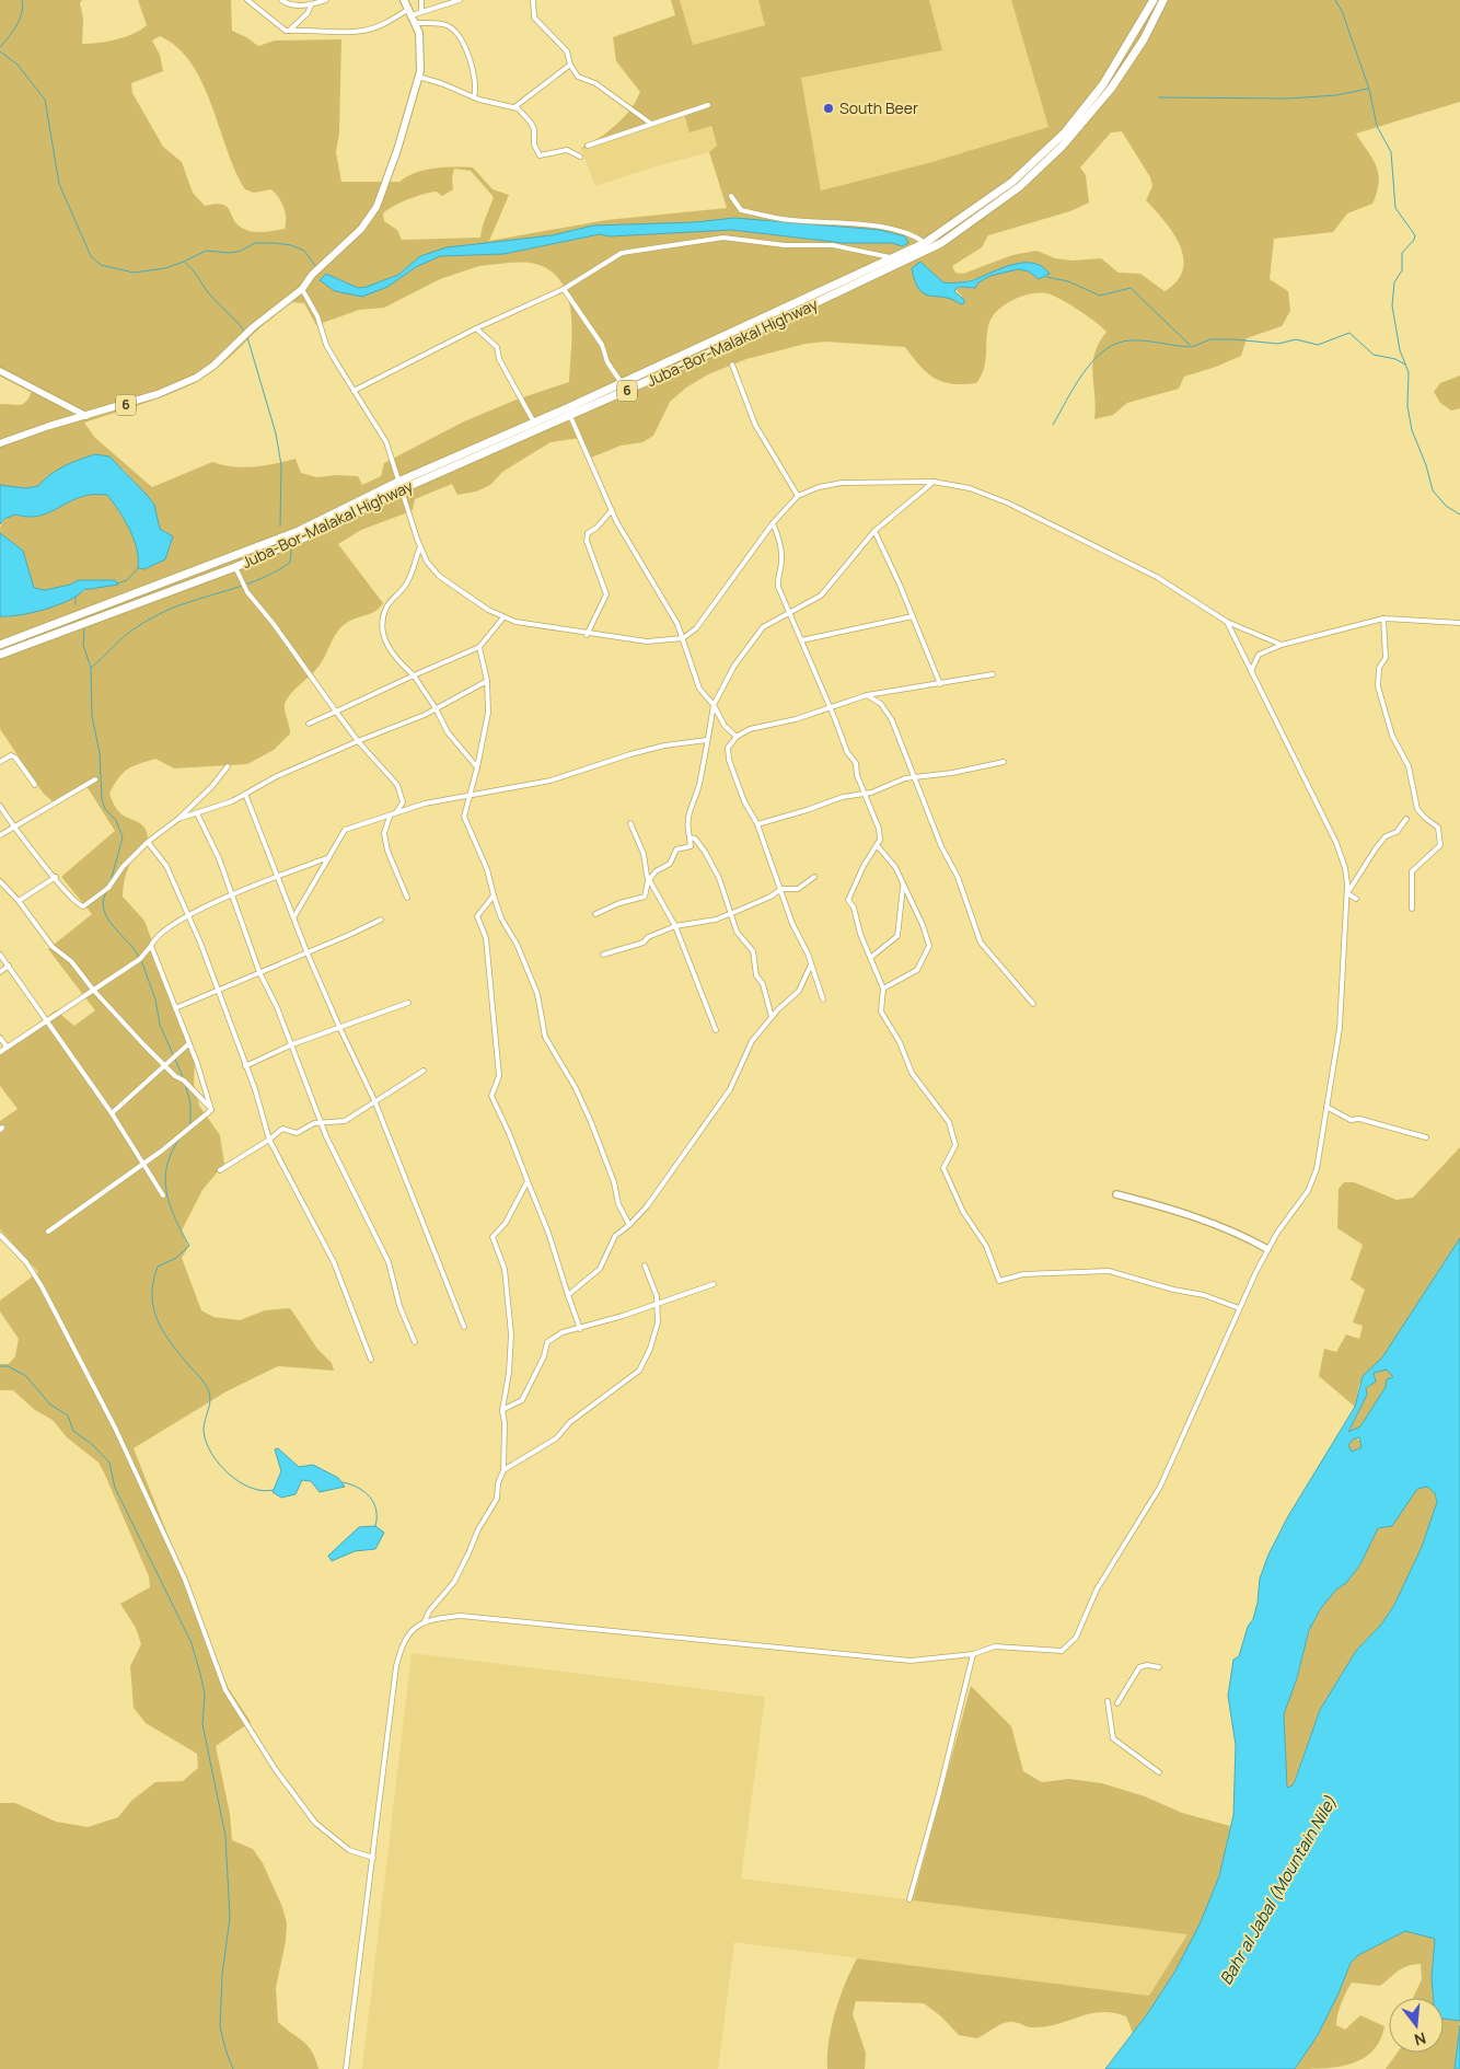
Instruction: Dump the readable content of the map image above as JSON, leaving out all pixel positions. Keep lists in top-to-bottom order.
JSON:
{
  "streets": {
    "highway": ["Juba-Bor-Malakal Highway", "6"]
  },
  "water": ["Bahr al Jabal (Mountain Nile)"],
  "places": ["South Beer"],
  "north": "bottom"
}
